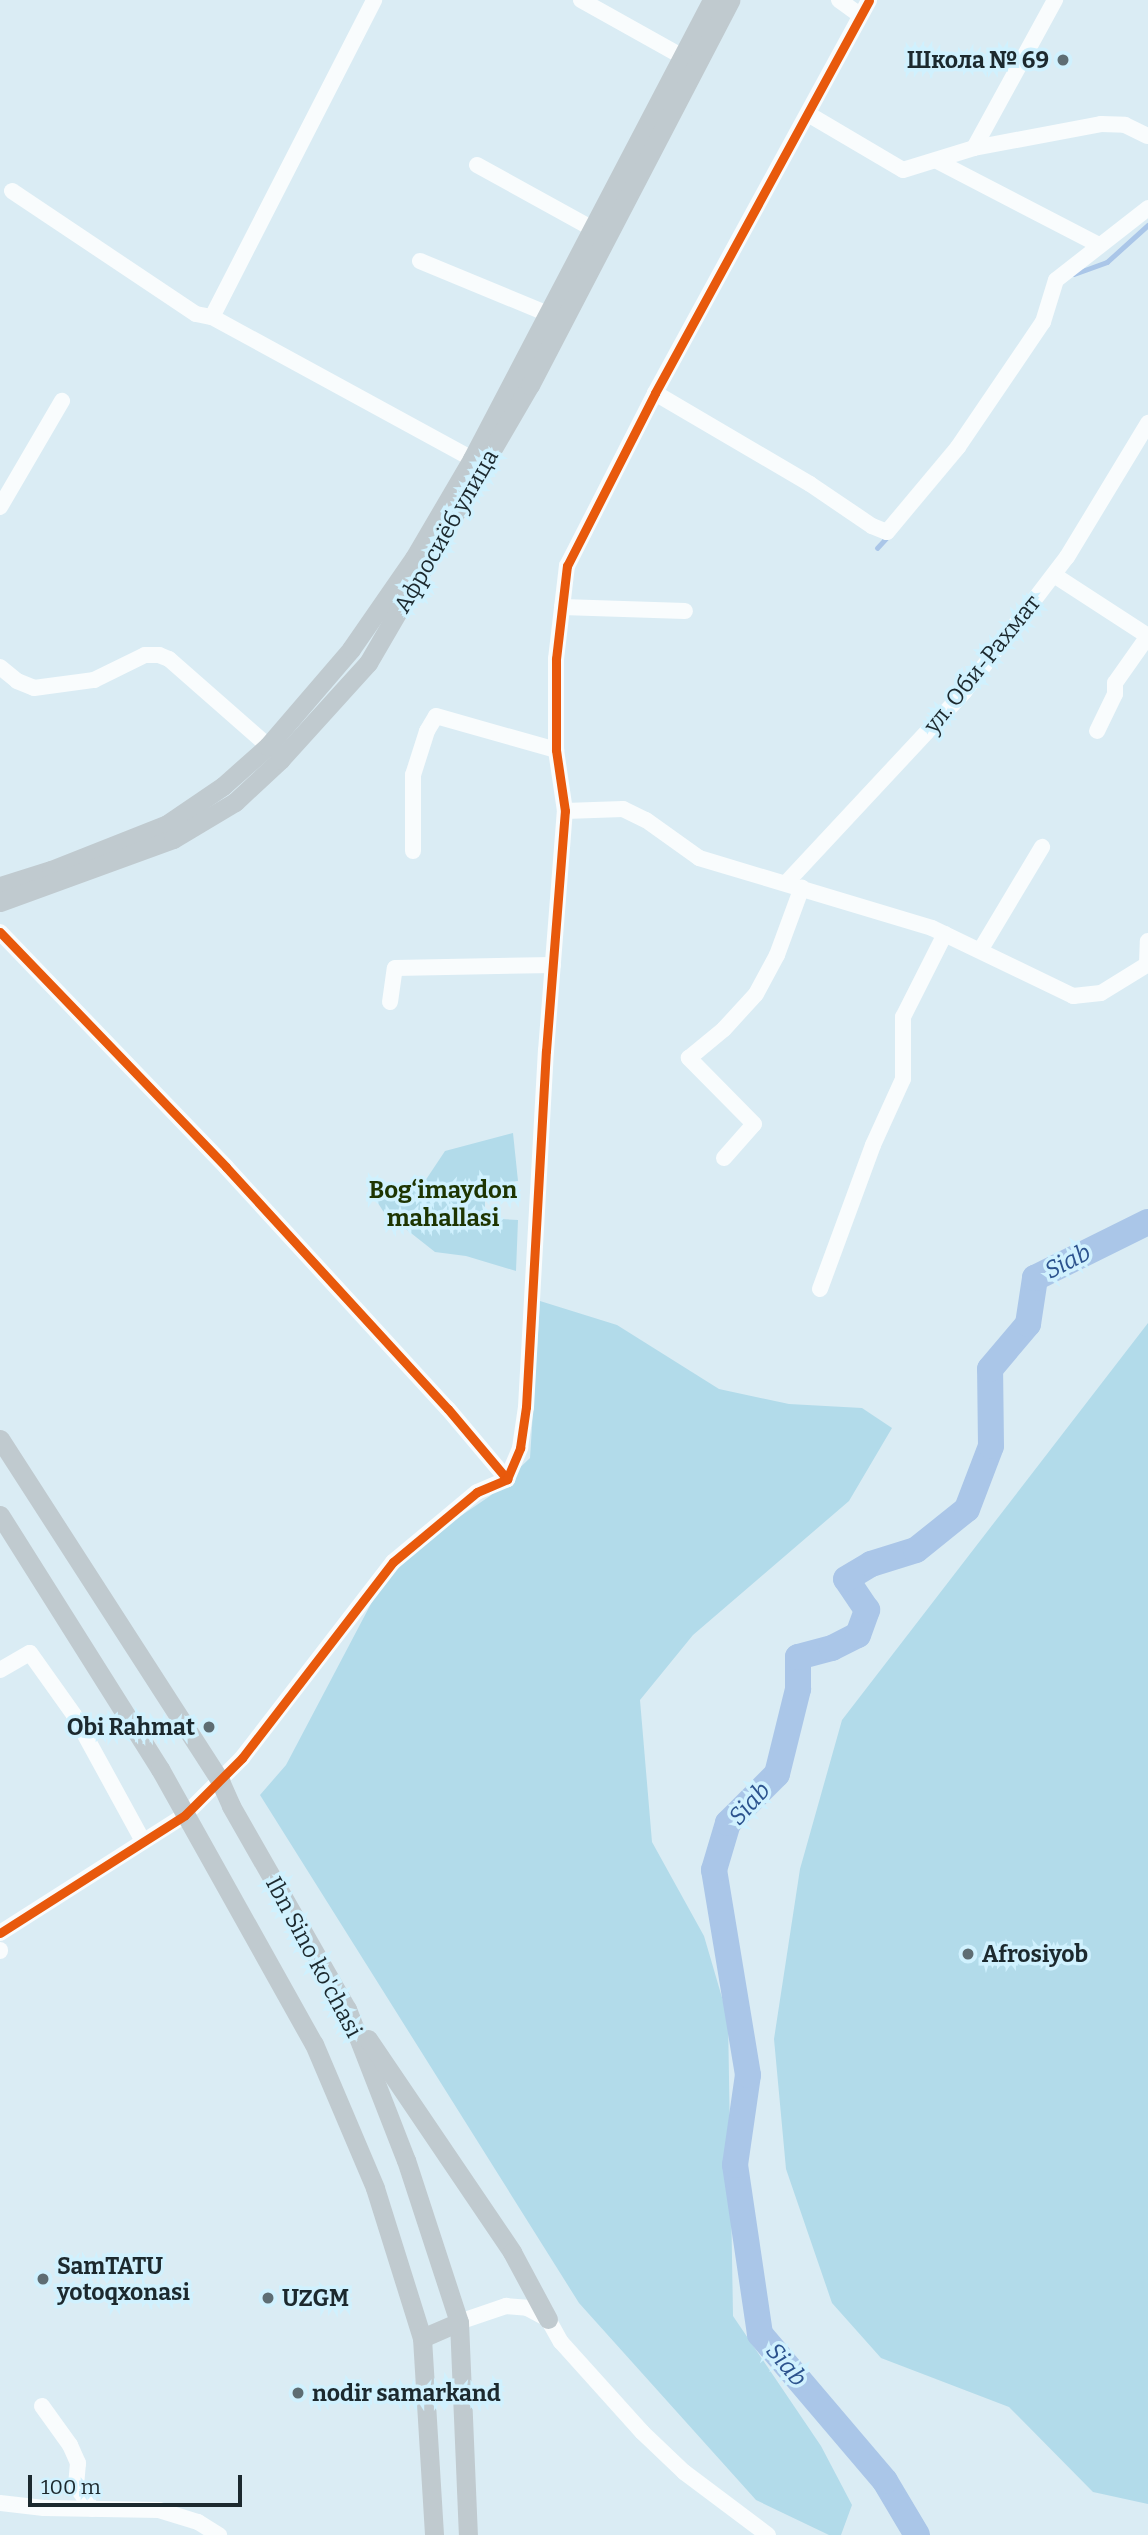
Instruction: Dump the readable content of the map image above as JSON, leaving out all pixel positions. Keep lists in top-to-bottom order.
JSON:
{
  "streets": {
    "main road": ["Афросиёб улица", "Ibn Sino ko'chasi"],
    "street": ["ул. Оби-Рахмат"]
  },
  "districts": ["Bog‘imaydon mahallasi"],
  "water": ["Siab"],
  "places": [
    "Школа № 69",
    "Obi Rahmat",
    "Afrosiyob",
    "SamTATU yotoqxonasi",
    "UZGM",
    "nodir samarkand"
  ],
  "scale_bar": "100 m"
}
